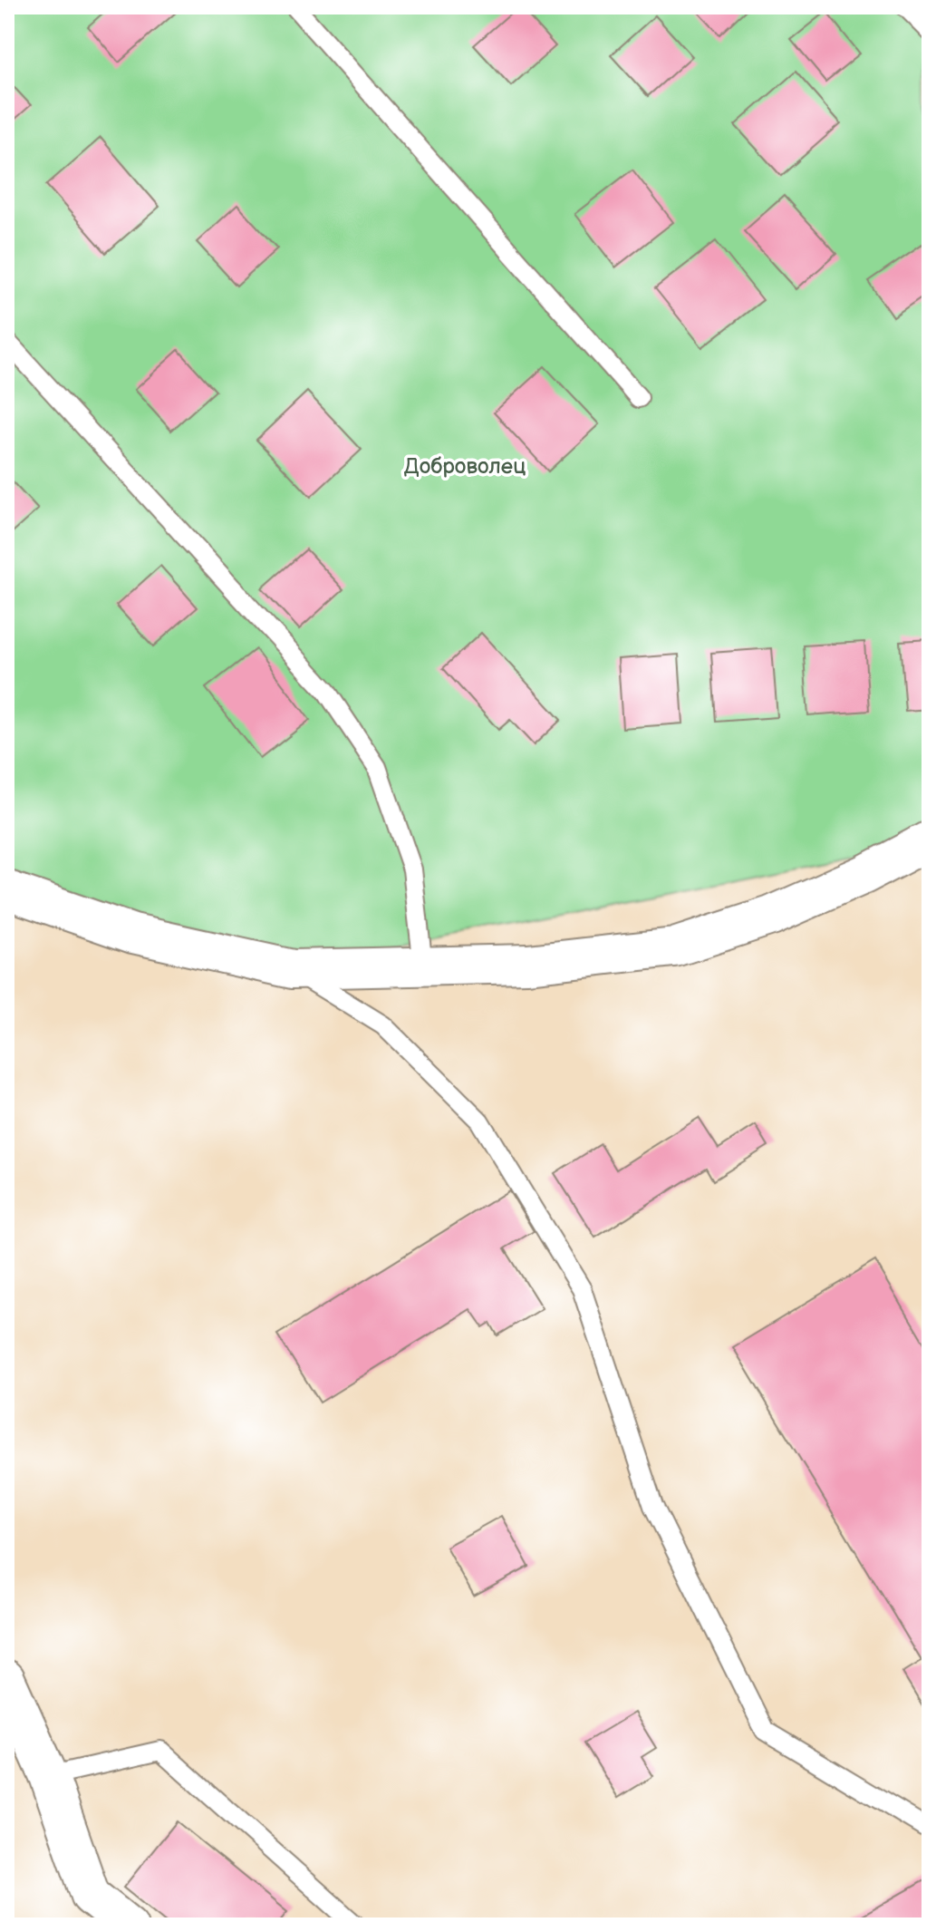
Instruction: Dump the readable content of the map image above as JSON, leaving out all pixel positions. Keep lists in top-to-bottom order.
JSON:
{
  "parks": ["Доброволец"]
}
